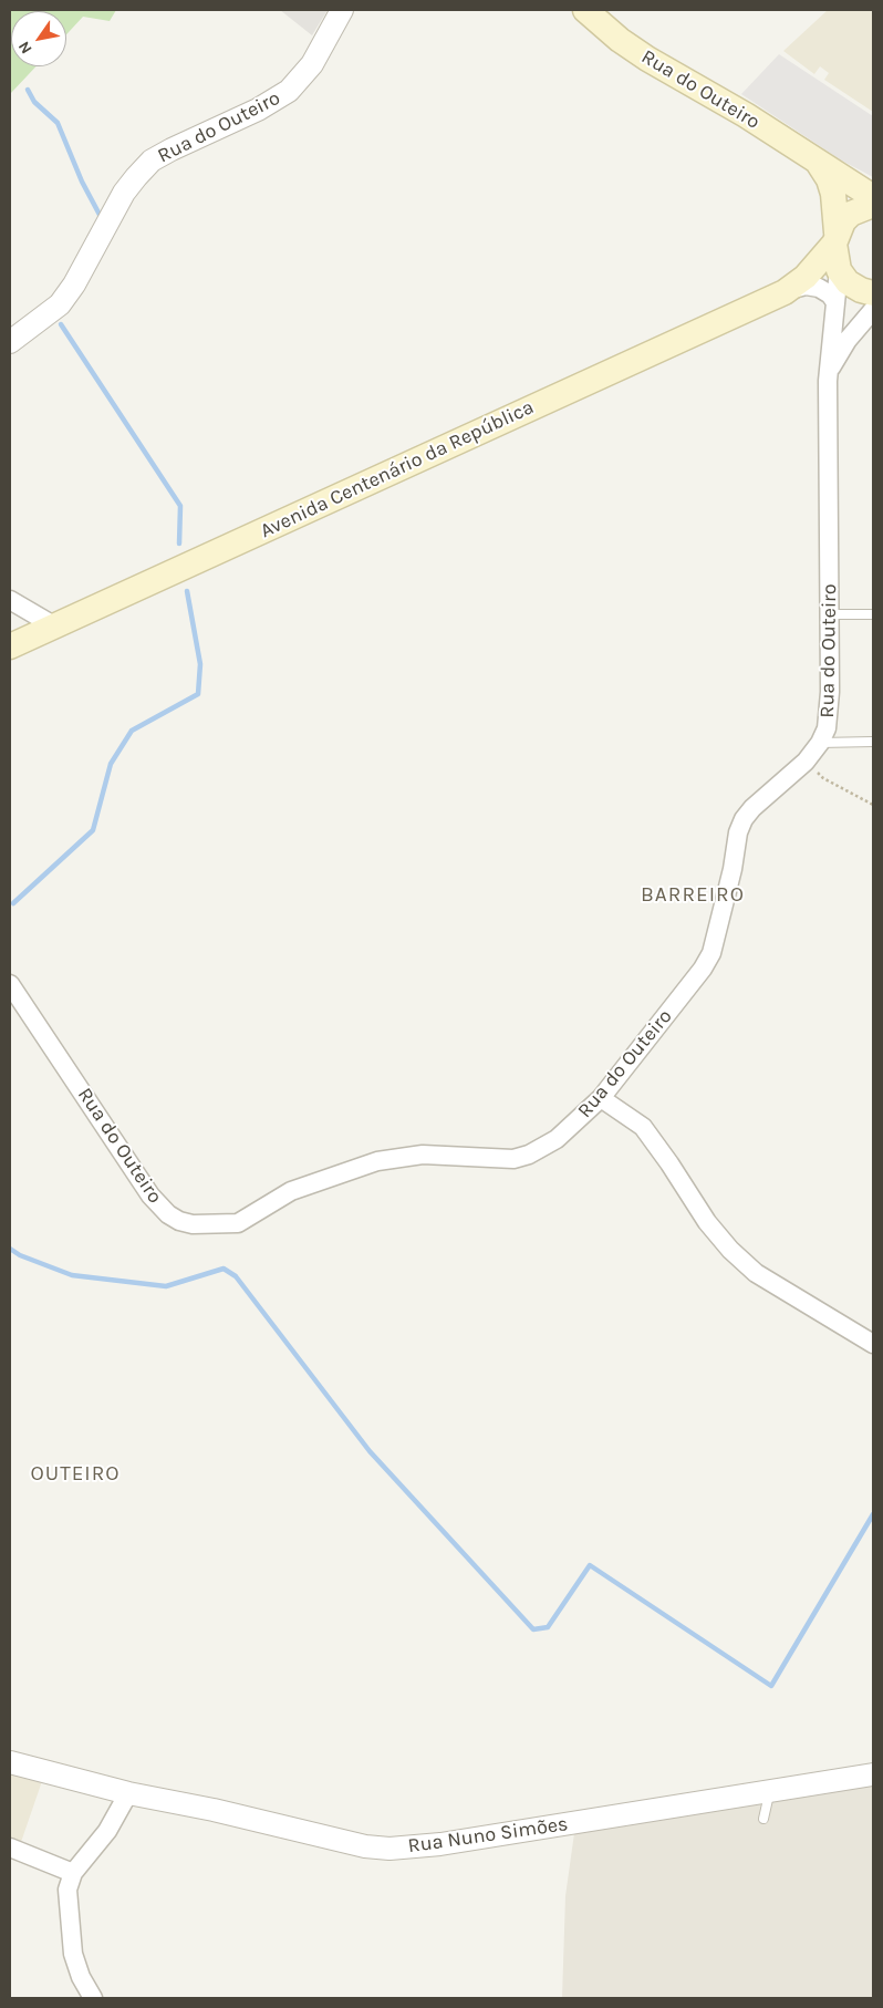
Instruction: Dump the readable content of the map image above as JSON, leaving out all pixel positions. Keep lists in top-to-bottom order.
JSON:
{
  "streets": {
    "main road": ["Rua do Outeiro", "Avenida Centenário da República"],
    "street": ["Rua Nuno Simões"]
  },
  "crossings": [
    ["Rua do Outeiro", "Avenida Centenário da República"]
  ],
  "districts": ["BARREIRO", "OUTEIRO"],
  "north": "bottom left"
}
